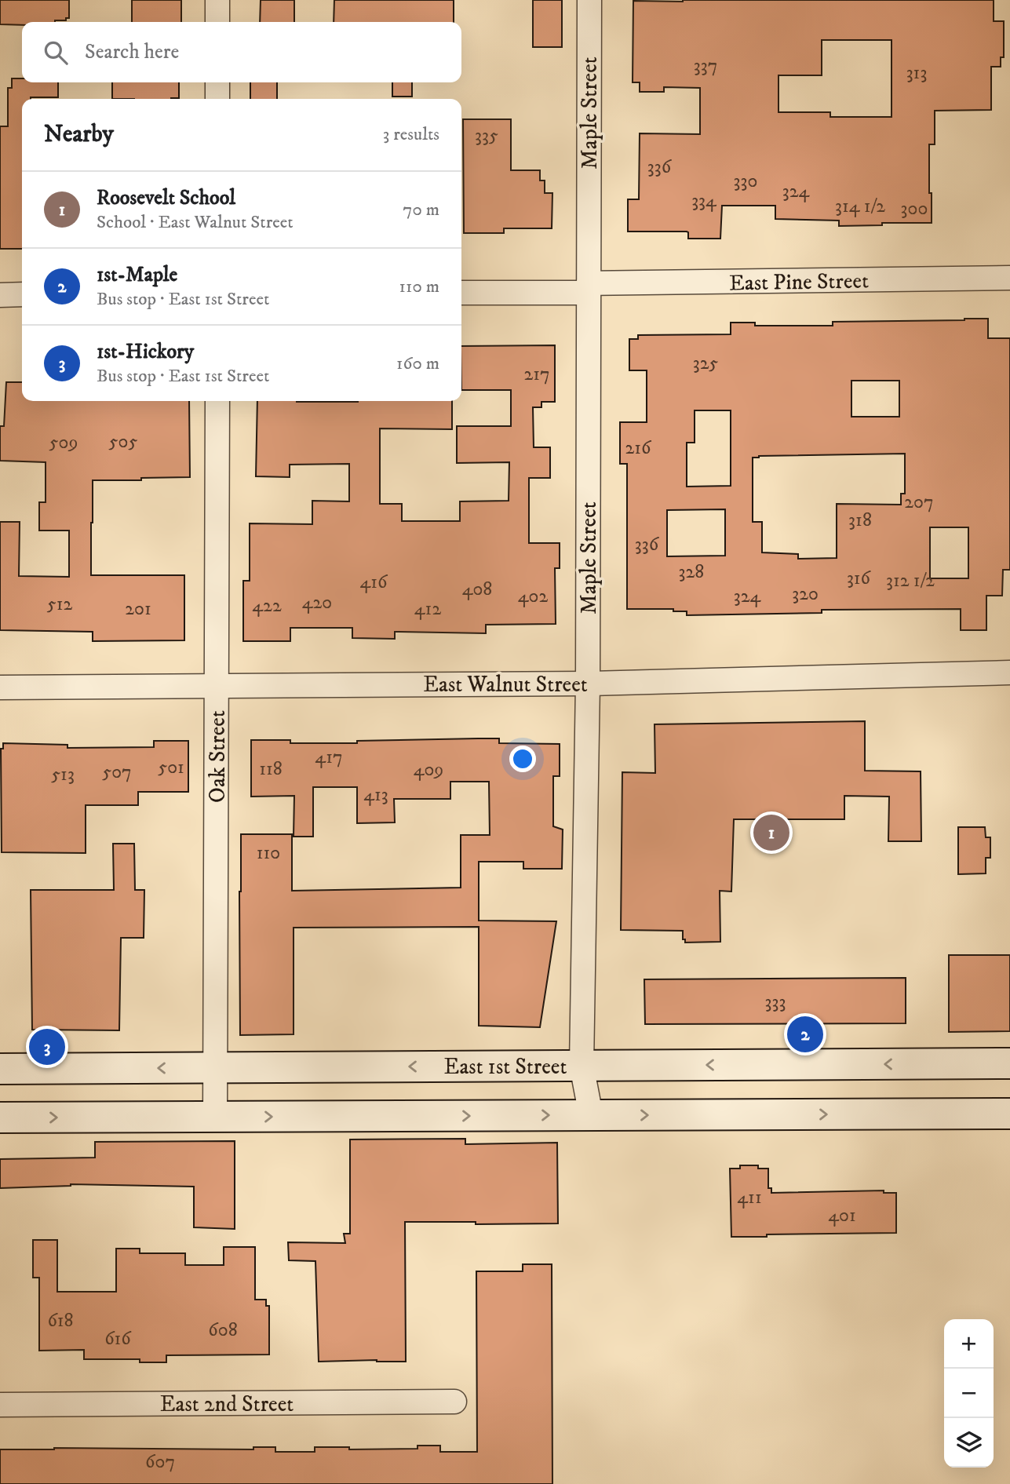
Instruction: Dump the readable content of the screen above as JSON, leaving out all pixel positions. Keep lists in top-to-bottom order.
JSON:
{
  "streets": {
    "main road": ["East 1st Street"],
    "street": [
      "Maple Street",
      "East Pine Street",
      "East Walnut Street",
      "Oak Street",
      "East 2nd Street"
    ]
  },
  "crossings": [
    ["Maple Street", "East Pine Street"],
    ["Maple Street", "East Walnut Street"],
    ["Maple Street", "East 1st Street"],
    ["East Walnut Street", "Oak Street"],
    ["Oak Street", "East 1st Street"]
  ],
  "house_numbers": [
    "337",
    "313",
    "335",
    "336",
    "330",
    "324",
    "334",
    "314 1/2",
    "300",
    "325",
    "217",
    "505",
    "509",
    "216",
    "207",
    "318",
    "336",
    "328",
    "316",
    "312 1/2",
    "416",
    "408",
    "320",
    "402",
    "324",
    "420",
    "512",
    "422",
    "201",
    "412",
    "417",
    "501",
    "118",
    "409",
    "507",
    "513",
    "413",
    "110",
    "333",
    "411",
    "401",
    "618",
    "608",
    "616",
    "607"
  ],
  "page": {
    "search": "Search here",
    "heading": ["Nearby", "3 results"],
    "list": [
      {
        "mark": "1",
        "name": "Roosevelt School",
        "note": "School · East Walnut Street",
        "value": "70 m"
      },
      {
        "mark": "2",
        "name": "1st-Maple",
        "note": "Bus stop · East 1st Street",
        "value": "110 m"
      },
      {
        "mark": "3",
        "name": "1st-Hickory",
        "note": "Bus stop · East 1st Street",
        "value": "160 m"
      }
    ],
    "pins": ["1", "2", "3"],
    "map_buttons": ["+", "−"]
  }
}
